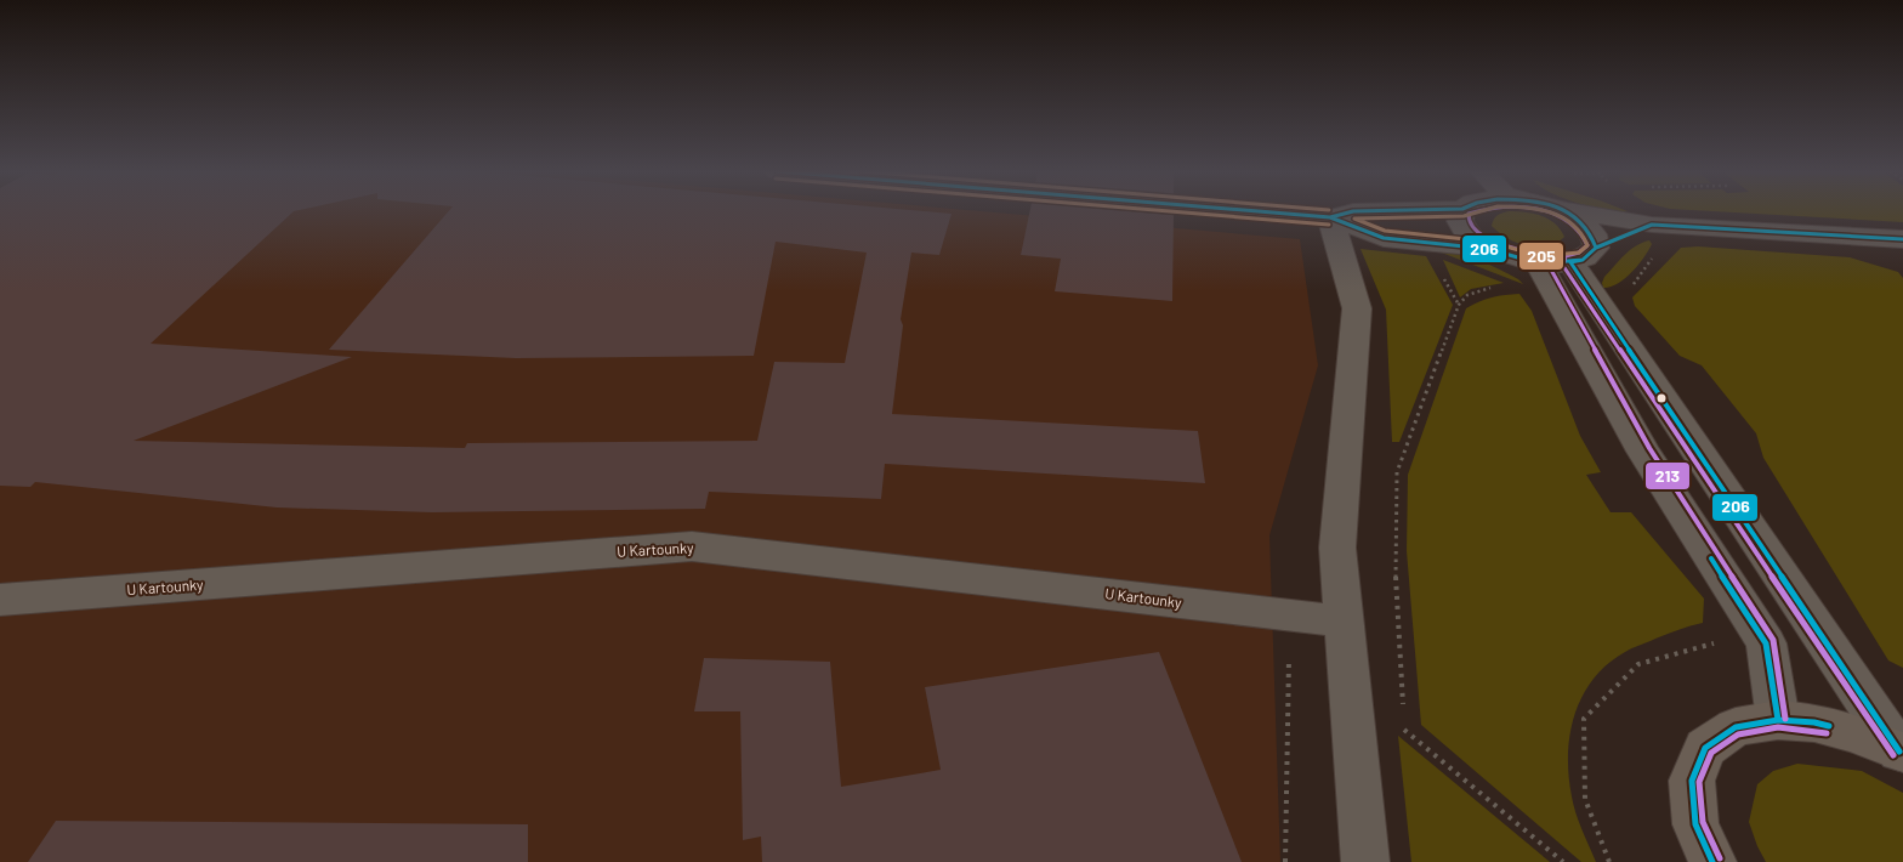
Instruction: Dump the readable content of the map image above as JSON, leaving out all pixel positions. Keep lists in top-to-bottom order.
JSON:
{
  "streets": {
    "street": ["U Kartounky"]
  },
  "lines": ["transit line 206", "transit line 213", "transit line 205"]
}
